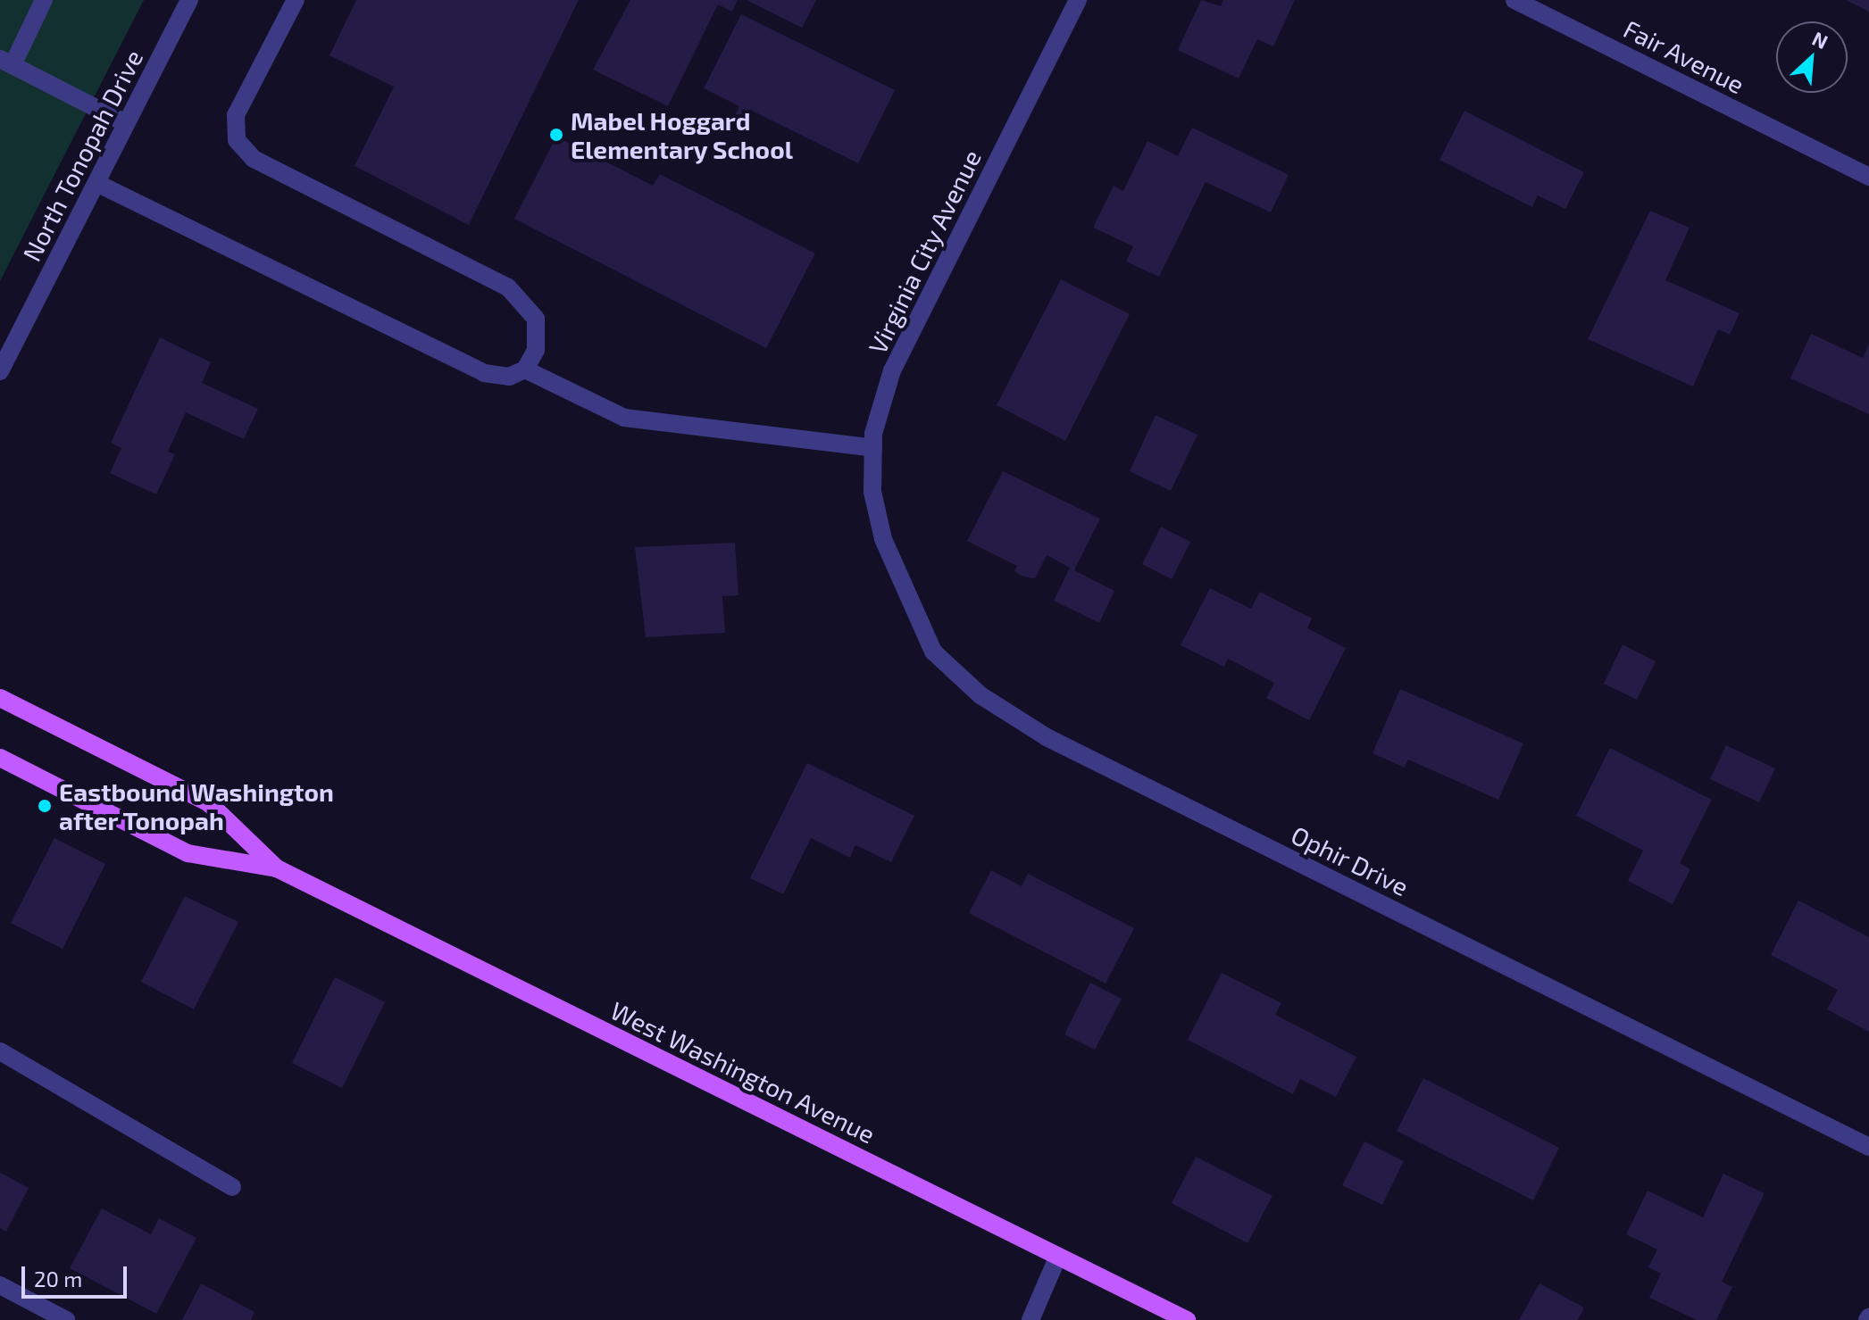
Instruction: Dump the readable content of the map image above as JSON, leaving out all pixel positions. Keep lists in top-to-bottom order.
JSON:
{
  "streets": {
    "main road": ["West Washington Avenue"],
    "street": [
      "Fair Avenue",
      "North Tonopah Drive",
      "Virginia City Avenue",
      "Ophir Drive"
    ]
  },
  "crossings": [
    ["Virginia City Avenue", "Ophir Drive"]
  ],
  "places": ["Mabel Hoggard Elementary School", "Eastbound Washington after Tonopah"],
  "scale_bar": "20 m",
  "north": "top right"
}
